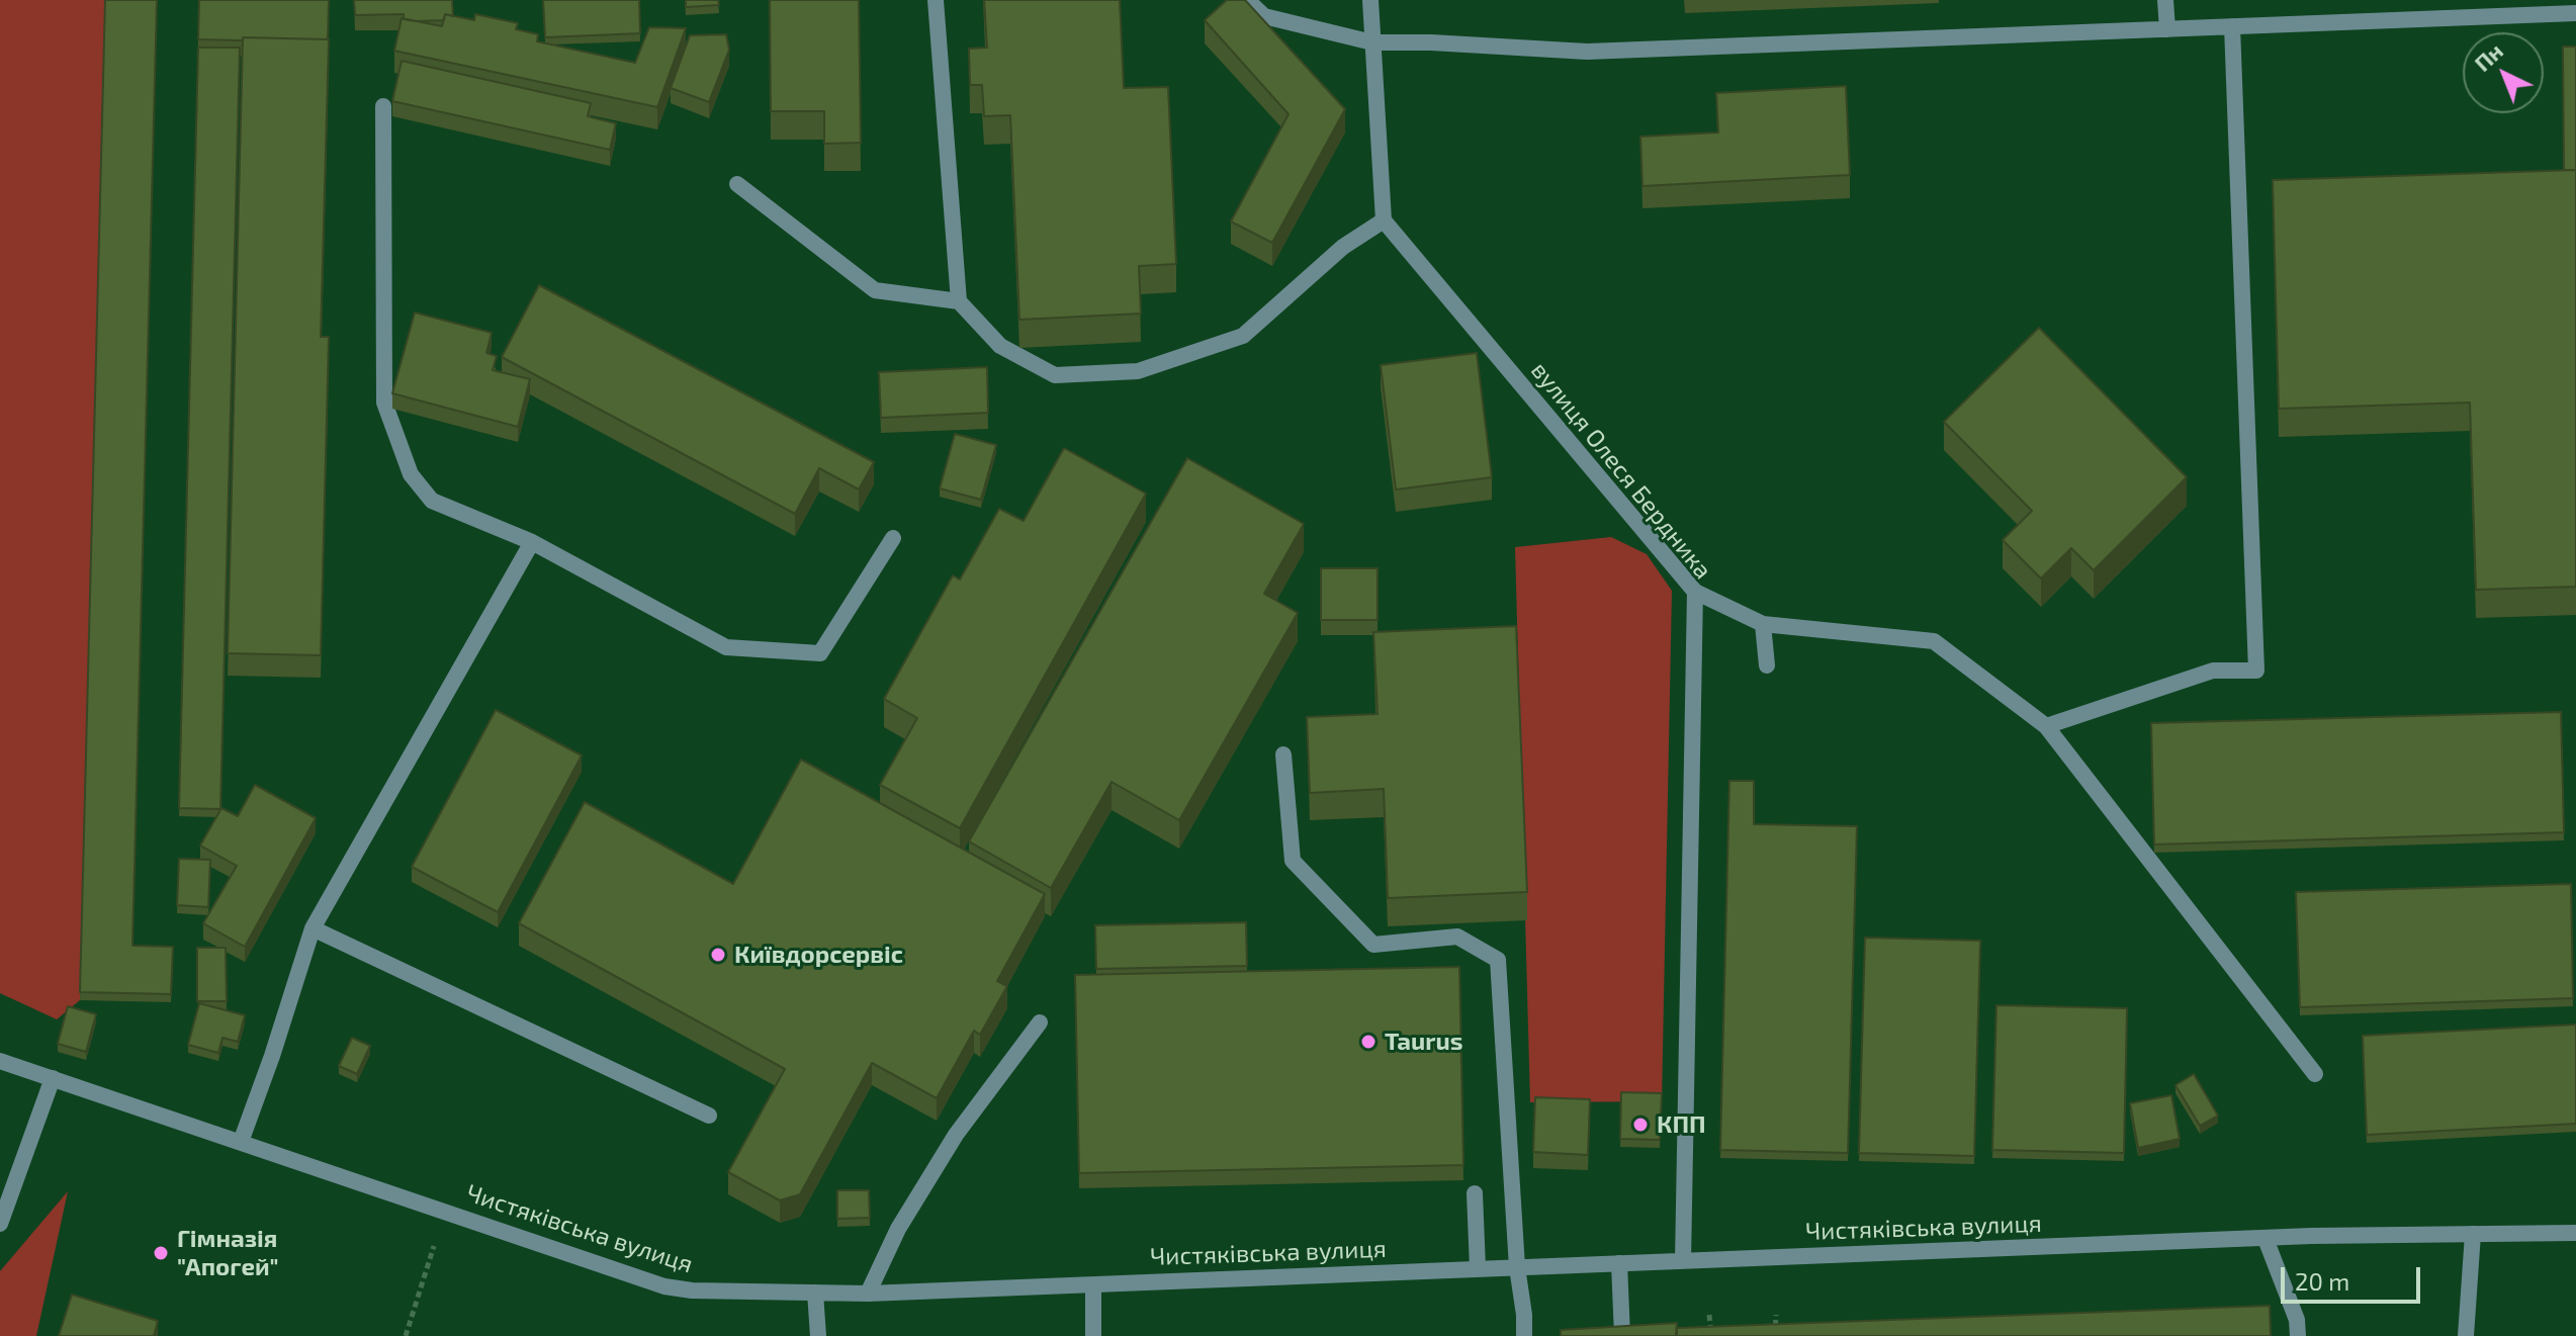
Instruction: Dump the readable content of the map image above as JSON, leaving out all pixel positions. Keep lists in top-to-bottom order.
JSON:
{
  "streets": {
    "street": ["вулиця Олеся Бердника", "Чистяківська вулиця"]
  },
  "crossings": [
    ["вулиця Олеся Бердника", "Чистяківська вулиця"]
  ],
  "places": [
    "Київдорсервіс",
    "Taurus",
    "КПП",
    "Гімназія \"Апогей\""
  ],
  "scale_bar": "20 m",
  "north": "top left"
}
